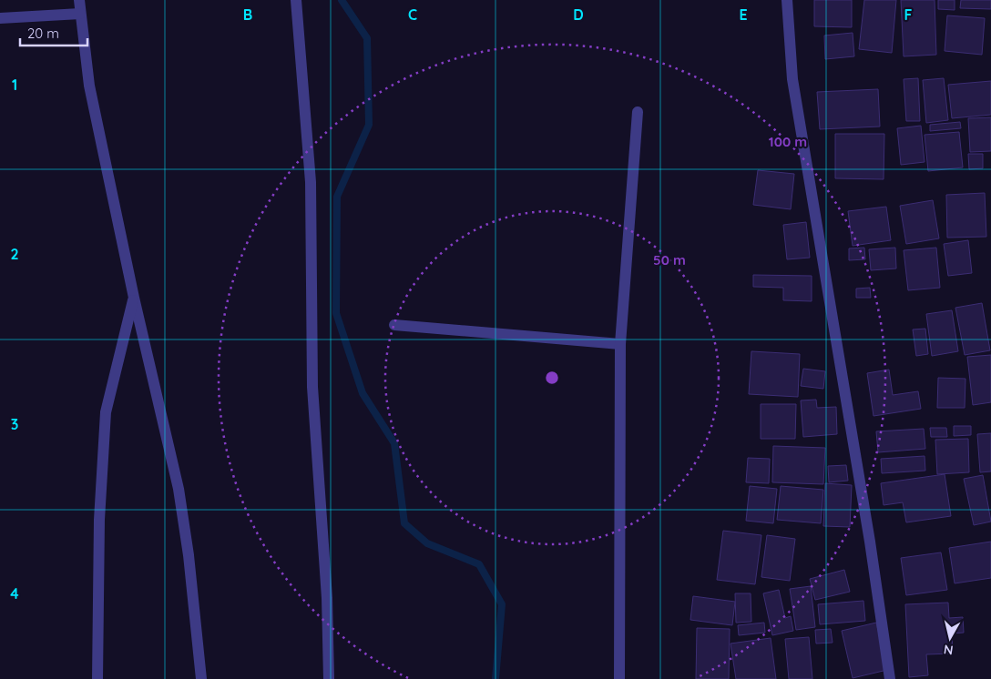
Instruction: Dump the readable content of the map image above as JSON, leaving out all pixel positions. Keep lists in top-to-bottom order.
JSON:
{
  "scale_bar": "20 m",
  "north": "bottom",
  "grid": {
    "columns": [
      "B",
      "C",
      "D",
      "E",
      "F"
    ],
    "rows": [
      "1",
      "2",
      "3",
      "4"
    ]
  },
  "rings": ["100 m", "50 m"]
}
